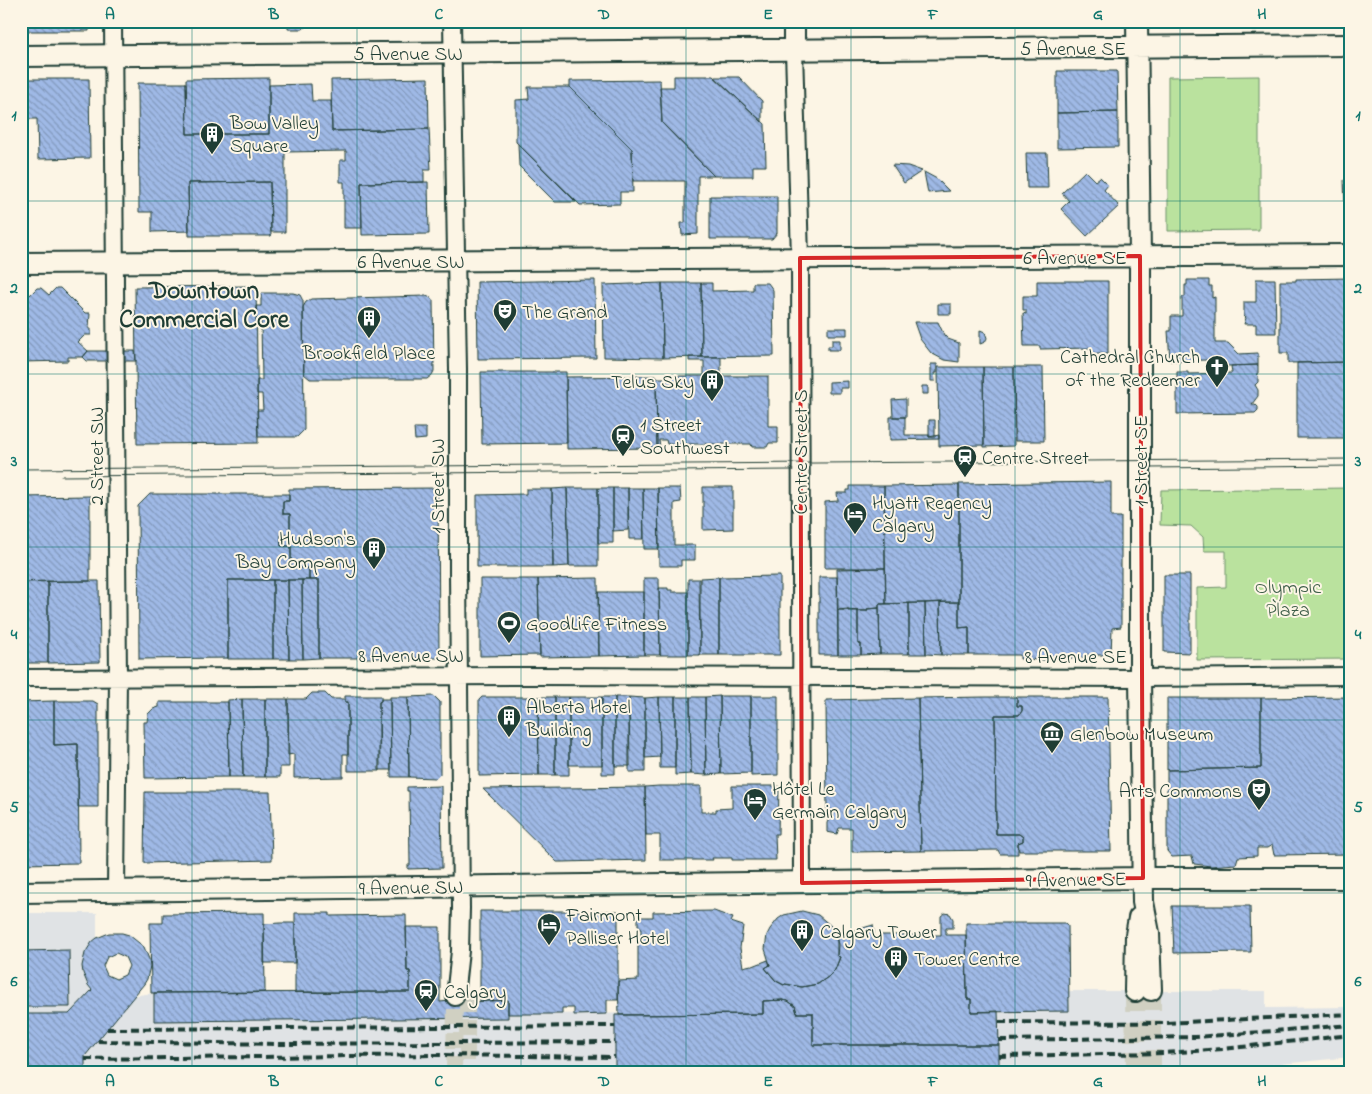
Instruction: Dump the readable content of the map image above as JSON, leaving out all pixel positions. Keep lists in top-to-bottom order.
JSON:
{
  "streets": {
    "main road": [
      "5 Avenue SE",
      "5 Avenue SW",
      "6 Avenue SE",
      "6 Avenue SW",
      "Centre Street S",
      "1 Street SE",
      "9 Avenue SE",
      "9 Avenue SW"
    ],
    "street": [
      "2 Street SW",
      "1 Street SW",
      "8 Avenue SW",
      "8 Avenue SE"
    ]
  },
  "crossings": [
    ["5 Avenue SE", "5 Avenue SW"],
    ["5 Avenue SE", "Centre Street S"],
    ["5 Avenue SE", "1 Street SE"],
    ["5 Avenue SW", "Centre Street S"],
    ["5 Avenue SW", "2 Street SW"],
    ["5 Avenue SW", "1 Street SW"],
    ["6 Avenue SE", "6 Avenue SW"],
    ["6 Avenue SE", "Centre Street S"],
    ["6 Avenue SE", "1 Street SE"],
    ["6 Avenue SW", "Centre Street S"],
    ["6 Avenue SW", "2 Street SW"],
    ["6 Avenue SW", "1 Street SW"],
    ["Centre Street S", "8 Avenue SW"],
    ["Centre Street S", "8 Avenue SE"],
    ["Centre Street S", "9 Avenue SE"],
    ["Centre Street S", "9 Avenue SW"],
    ["2 Street SW", "8 Avenue SW"],
    ["2 Street SW", "9 Avenue SW"],
    ["1 Street SE", "8 Avenue SE"],
    ["1 Street SE", "9 Avenue SE"],
    ["1 Street SW", "8 Avenue SW"],
    ["1 Street SW", "9 Avenue SW"],
    ["8 Avenue SW", "8 Avenue SE"],
    ["9 Avenue SE", "9 Avenue SW"]
  ],
  "districts": ["Downtown Commercial Core"],
  "parks": ["Olympic Plaza"],
  "places": {
    "building": [
      "Bow Valley Square",
      "Brookfield Place",
      "Telus Sky",
      "Hudson's Bay Company",
      "Alberta Hotel Building",
      "Calgary Tower",
      "Tower Centre"
    ],
    "theatre": ["The Grand", "Arts Commons"],
    "church": ["Cathedral Church of the Redeemer"],
    "station": ["1 Street Southwest", "Centre Street", "Calgary"],
    "hotel": ["Hyatt Regency Calgary", "Hôtel Le Germain Calgary", "Fairmont Palliser Hotel"],
    "sports": ["GoodLife Fitness"],
    "museum": ["Glenbow Museum"]
  },
  "grid": {
    "columns": [
      "A",
      "B",
      "C",
      "D",
      "E",
      "F",
      "G",
      "H"
    ],
    "rows": [
      "1",
      "2",
      "3",
      "4",
      "5",
      "6"
    ]
  }
}
